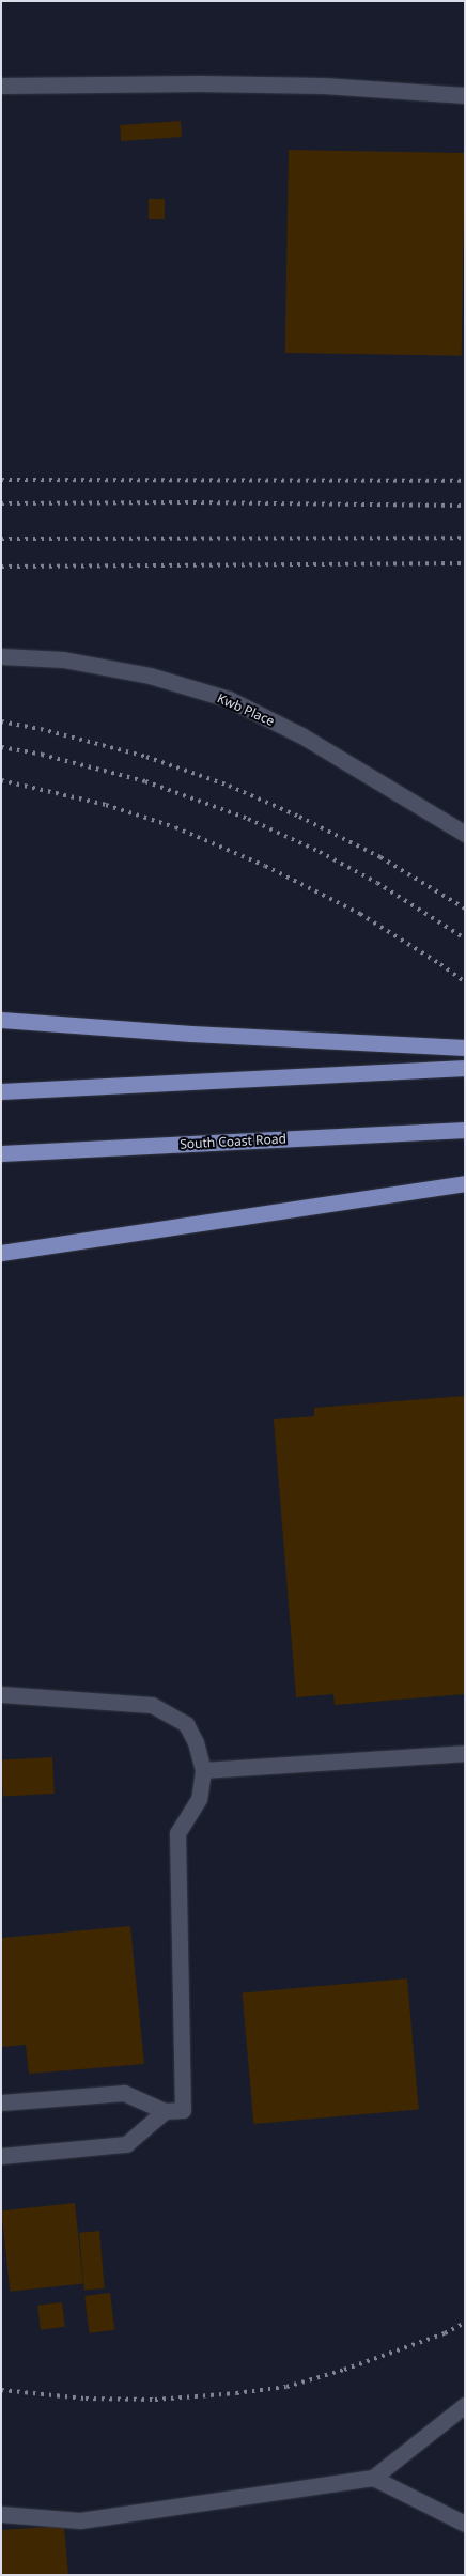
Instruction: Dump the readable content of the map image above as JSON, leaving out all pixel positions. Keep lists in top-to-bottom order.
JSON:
{
  "streets": {
    "main road": ["South Coast Road"],
    "street": ["Kwb Place"]
  }
}
